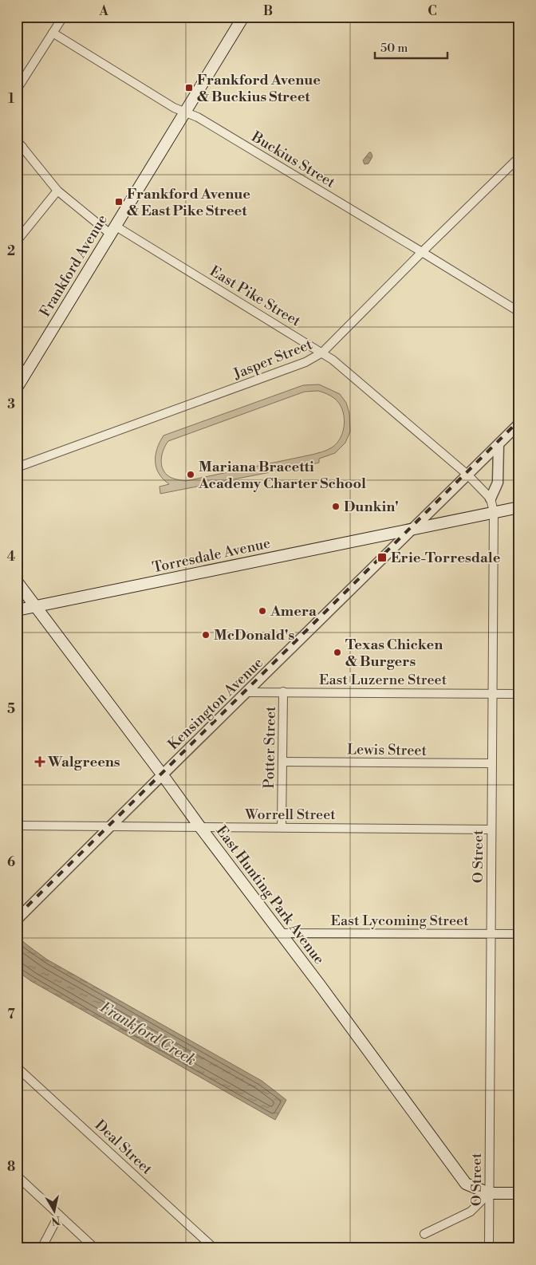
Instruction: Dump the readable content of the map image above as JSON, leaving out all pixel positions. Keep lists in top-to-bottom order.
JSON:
{
  "streets": {
    "main road": ["Frankford Avenue", "Torresdale Avenue", "East Hunting Park Avenue"],
    "street": [
      "Buckius Street",
      "East Pike Street",
      "Jasper Street",
      "East Luzerne Street",
      "Kensington Avenue",
      "Potter Street",
      "Lewis Street",
      "Worrell Street",
      "O Street",
      "East Lycoming Street",
      "Deal Street"
    ]
  },
  "crossings": [
    ["Buckius Street", "Frankford Avenue"],
    ["Buckius Street", "Jasper Street"],
    ["Frankford Avenue", "East Pike Street"],
    ["East Pike Street", "Jasper Street"],
    ["East Pike Street", "Kensington Avenue"],
    ["Torresdale Avenue", "Kensington Avenue"],
    ["Torresdale Avenue", "O Street"],
    ["Torresdale Avenue", "East Hunting Park Avenue"],
    ["East Luzerne Street", "Kensington Avenue"],
    ["East Luzerne Street", "Potter Street"],
    ["East Luzerne Street", "O Street"],
    ["Kensington Avenue", "Worrell Street"],
    ["Kensington Avenue", "East Hunting Park Avenue"],
    ["Potter Street", "Lewis Street"],
    ["Potter Street", "Worrell Street"],
    ["Lewis Street", "O Street"],
    ["Worrell Street", "O Street"],
    ["Worrell Street", "East Hunting Park Avenue"],
    ["O Street", "East Hunting Park Avenue"],
    ["O Street", "East Lycoming Street"],
    ["East Hunting Park Avenue", "East Lycoming Street"]
  ],
  "water": ["Frankford Creek"],
  "places": {
    "transit": ["Frankford Avenue & Buckius Street", "Frankford Avenue & East Pike Street", "Erie-Torresdale"],
    "other": [
      "Mariana Bracetti Academy Charter School",
      "Dunkin'",
      "Amera",
      "McDonald's",
      "Texas Chicken & Burgers"
    ],
    "health": ["Walgreens"]
  },
  "scale_bar": "50 m",
  "north": "bottom",
  "grid": {
    "columns": ["A", "B", "C"],
    "rows": [
      "1",
      "2",
      "3",
      "4",
      "5",
      "6",
      "7",
      "8"
    ]
  }
}
